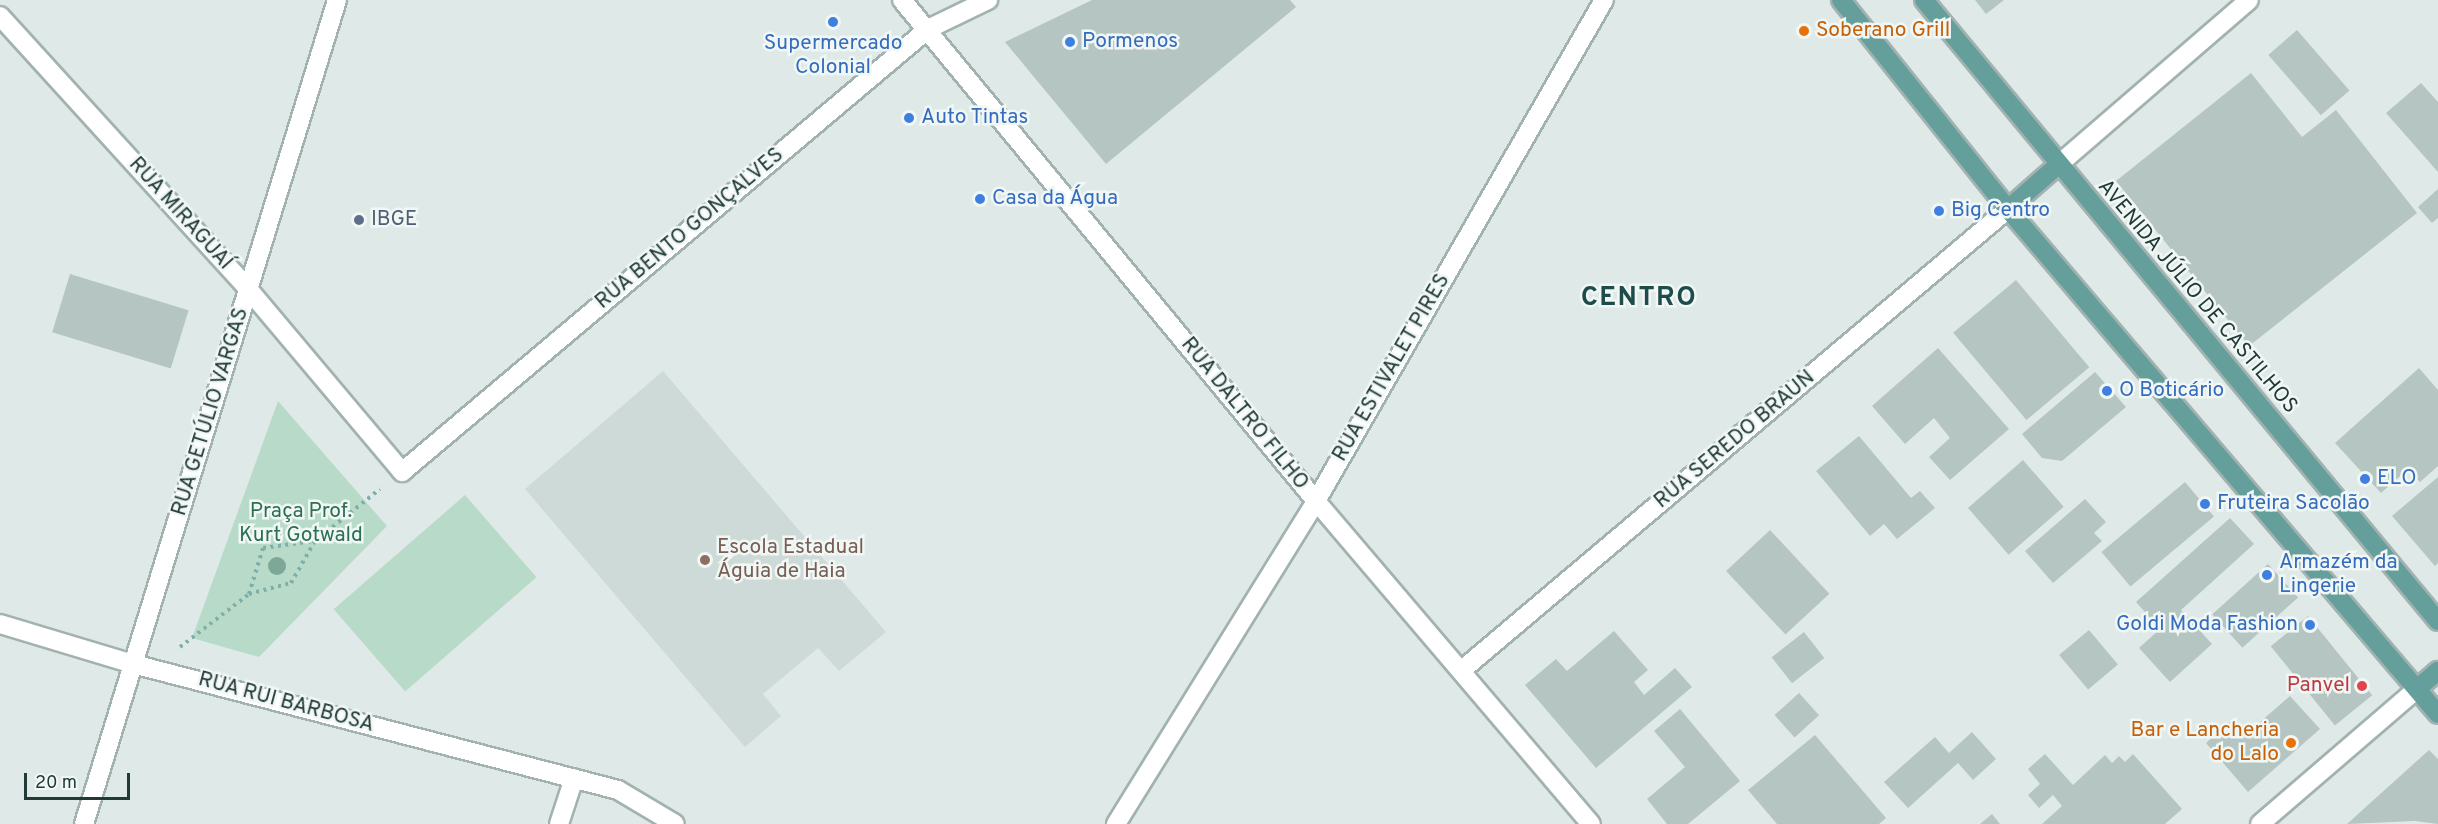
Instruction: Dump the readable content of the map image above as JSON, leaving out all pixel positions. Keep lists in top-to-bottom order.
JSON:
{
  "streets": {
    "main road": ["AVENIDA JÚLIO DE CASTILHOS"],
    "street": [
      "RUA MIRAGUAÍ",
      "RUA BENTO GONÇALVES",
      "RUA ESTIVALET PIRES",
      "RUA GETÚLIO VARGAS",
      "RUA DALTRO FILHO",
      "RUA SEREDO BRAUN",
      "RUA RUI BARBOSA"
    ]
  },
  "crossings": [
    ["RUA MIRAGUAÍ", "RUA BENTO GONÇALVES"],
    ["RUA MIRAGUAÍ", "RUA GETÚLIO VARGAS"],
    ["RUA BENTO GONÇALVES", "RUA DALTRO FILHO"],
    ["RUA ESTIVALET PIRES", "RUA DALTRO FILHO"],
    ["RUA GETÚLIO VARGAS", "RUA RUI BARBOSA"],
    ["RUA DALTRO FILHO", "RUA SEREDO BRAUN"]
  ],
  "districts": ["CENTRO"],
  "parks": ["Praça Prof. Kurt Gotwald"],
  "places": [
    "Supermercado Colonial",
    "Soberano Grill",
    "Pormenos",
    "Auto Tintas",
    "Casa da Água",
    "Big Centro",
    "IBGE",
    "O Boticário",
    "ELO",
    "Fruteira Sacolão",
    "Escola Estadual Águia de Haia",
    "Armazém da Lingerie",
    "Goldi Moda Fashion",
    "Panvel",
    "Bar e Lancheria do Lalo"
  ],
  "scale_bar": "20 m"
}
